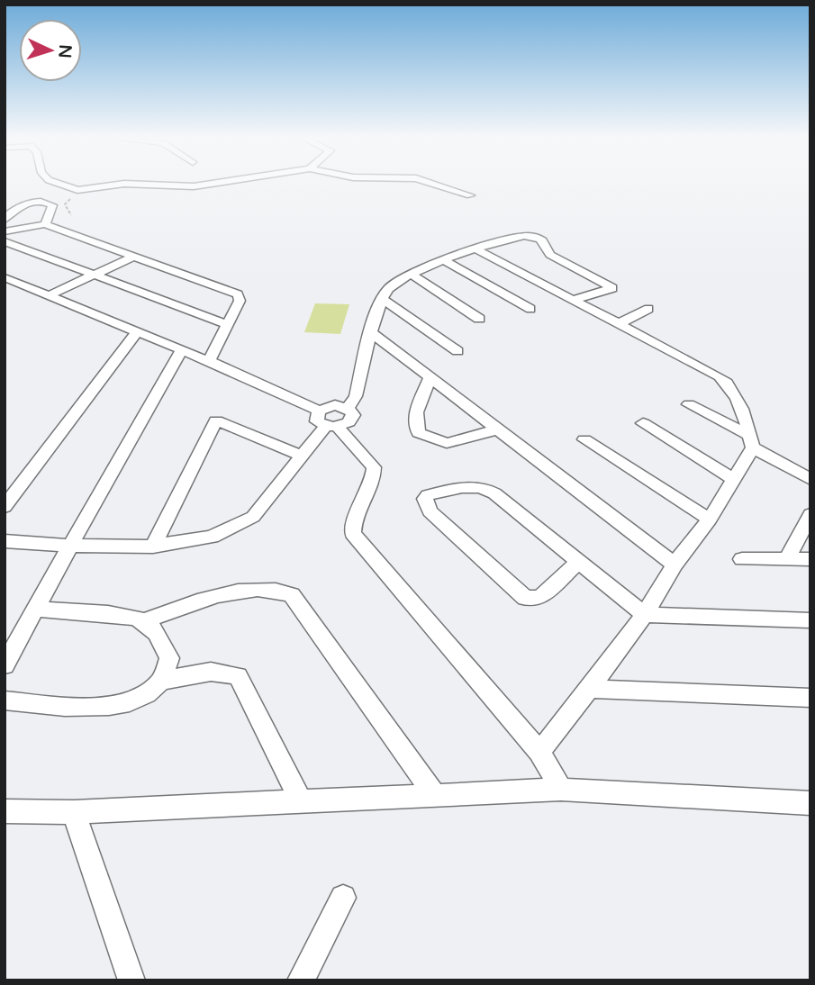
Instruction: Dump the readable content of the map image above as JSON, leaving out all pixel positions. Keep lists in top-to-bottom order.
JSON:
{
  "north": "right"
}
